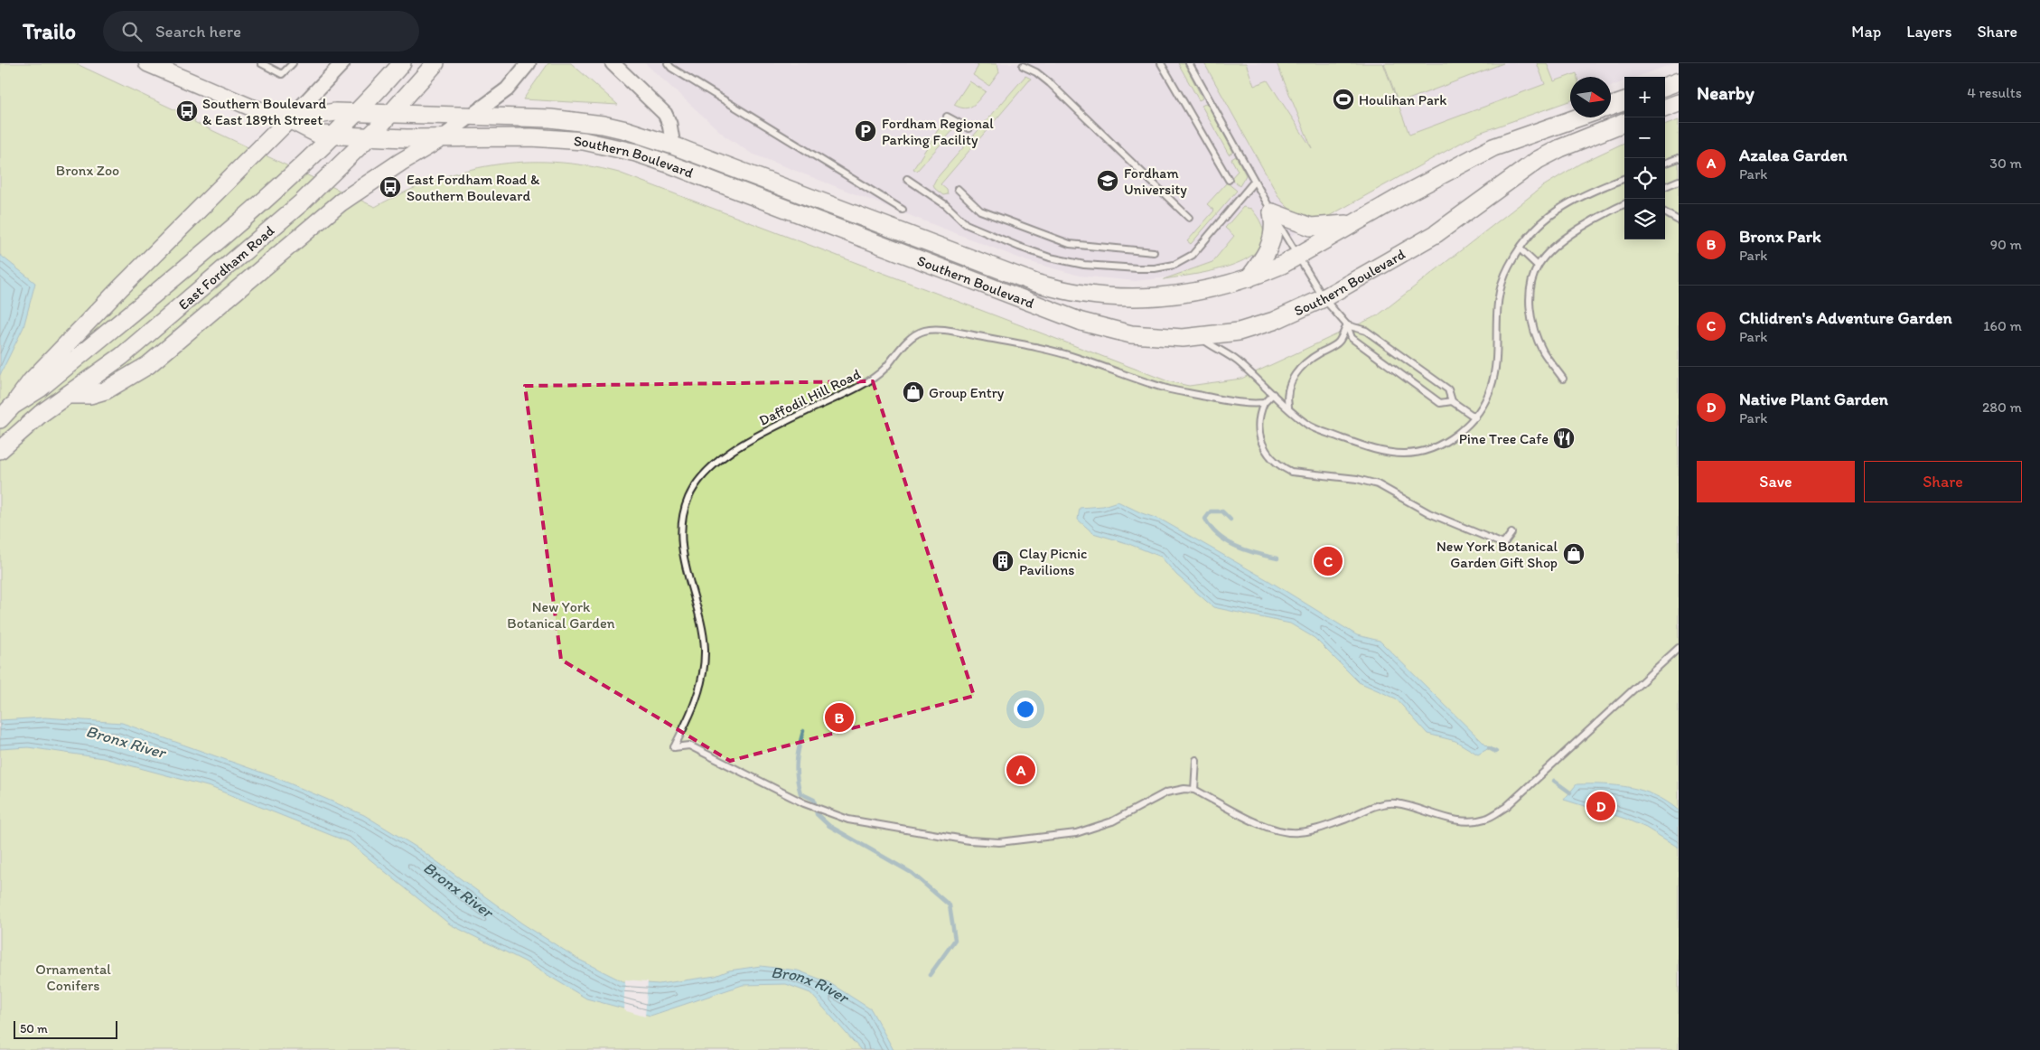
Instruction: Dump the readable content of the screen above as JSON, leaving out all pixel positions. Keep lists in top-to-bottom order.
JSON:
{
  "streets": {
    "main road": ["Southern Boulevard", "East Fordham Road"],
    "lane": ["Daffodil Hill Road"]
  },
  "water": ["Bronx River"],
  "parks": ["Bronx Zoo", "New York Botanical Garden", "Ornamental Conifers"],
  "places": {
    "sports": ["Houlihan Park"],
    "bus stop": ["Southern Boulevard & East 189th Street", "East Fordham Road & Southern Boulevard"],
    "parking": ["Fordham Regional Parking Facility"],
    "school or university": ["Fordham University"],
    "shop": ["Group Entry", "New York Botanical Garden Gift Shop"],
    "restaurant": ["Pine Tree Cafe"],
    "building": ["Clay Picnic Pavilions"]
  },
  "scale_bar": "50 m",
  "north": "right",
  "page": {
    "header": "Trailo",
    "search": "Search here",
    "nav": ["Map", "Layers", "Share"],
    "heading": ["Nearby", "4 results"],
    "map_buttons": ["+", "−"],
    "list": [
      {
        "mark": "A",
        "name": "Azalea Garden",
        "note": "Park",
        "value": "30 m"
      },
      {
        "mark": "B",
        "name": "Bronx Park",
        "note": "Park",
        "value": "90 m"
      },
      {
        "mark": "C",
        "name": "Chlidren's Adventure Garden",
        "note": "Park",
        "value": "160 m"
      },
      {
        "mark": "D",
        "name": "Native Plant Garden",
        "note": "Park",
        "value": "280 m"
      }
    ],
    "buttons": ["Save", "Share"],
    "pins": [
      "C",
      "B",
      "A",
      "D"
    ],
    "scale": "50 m"
  }
}
